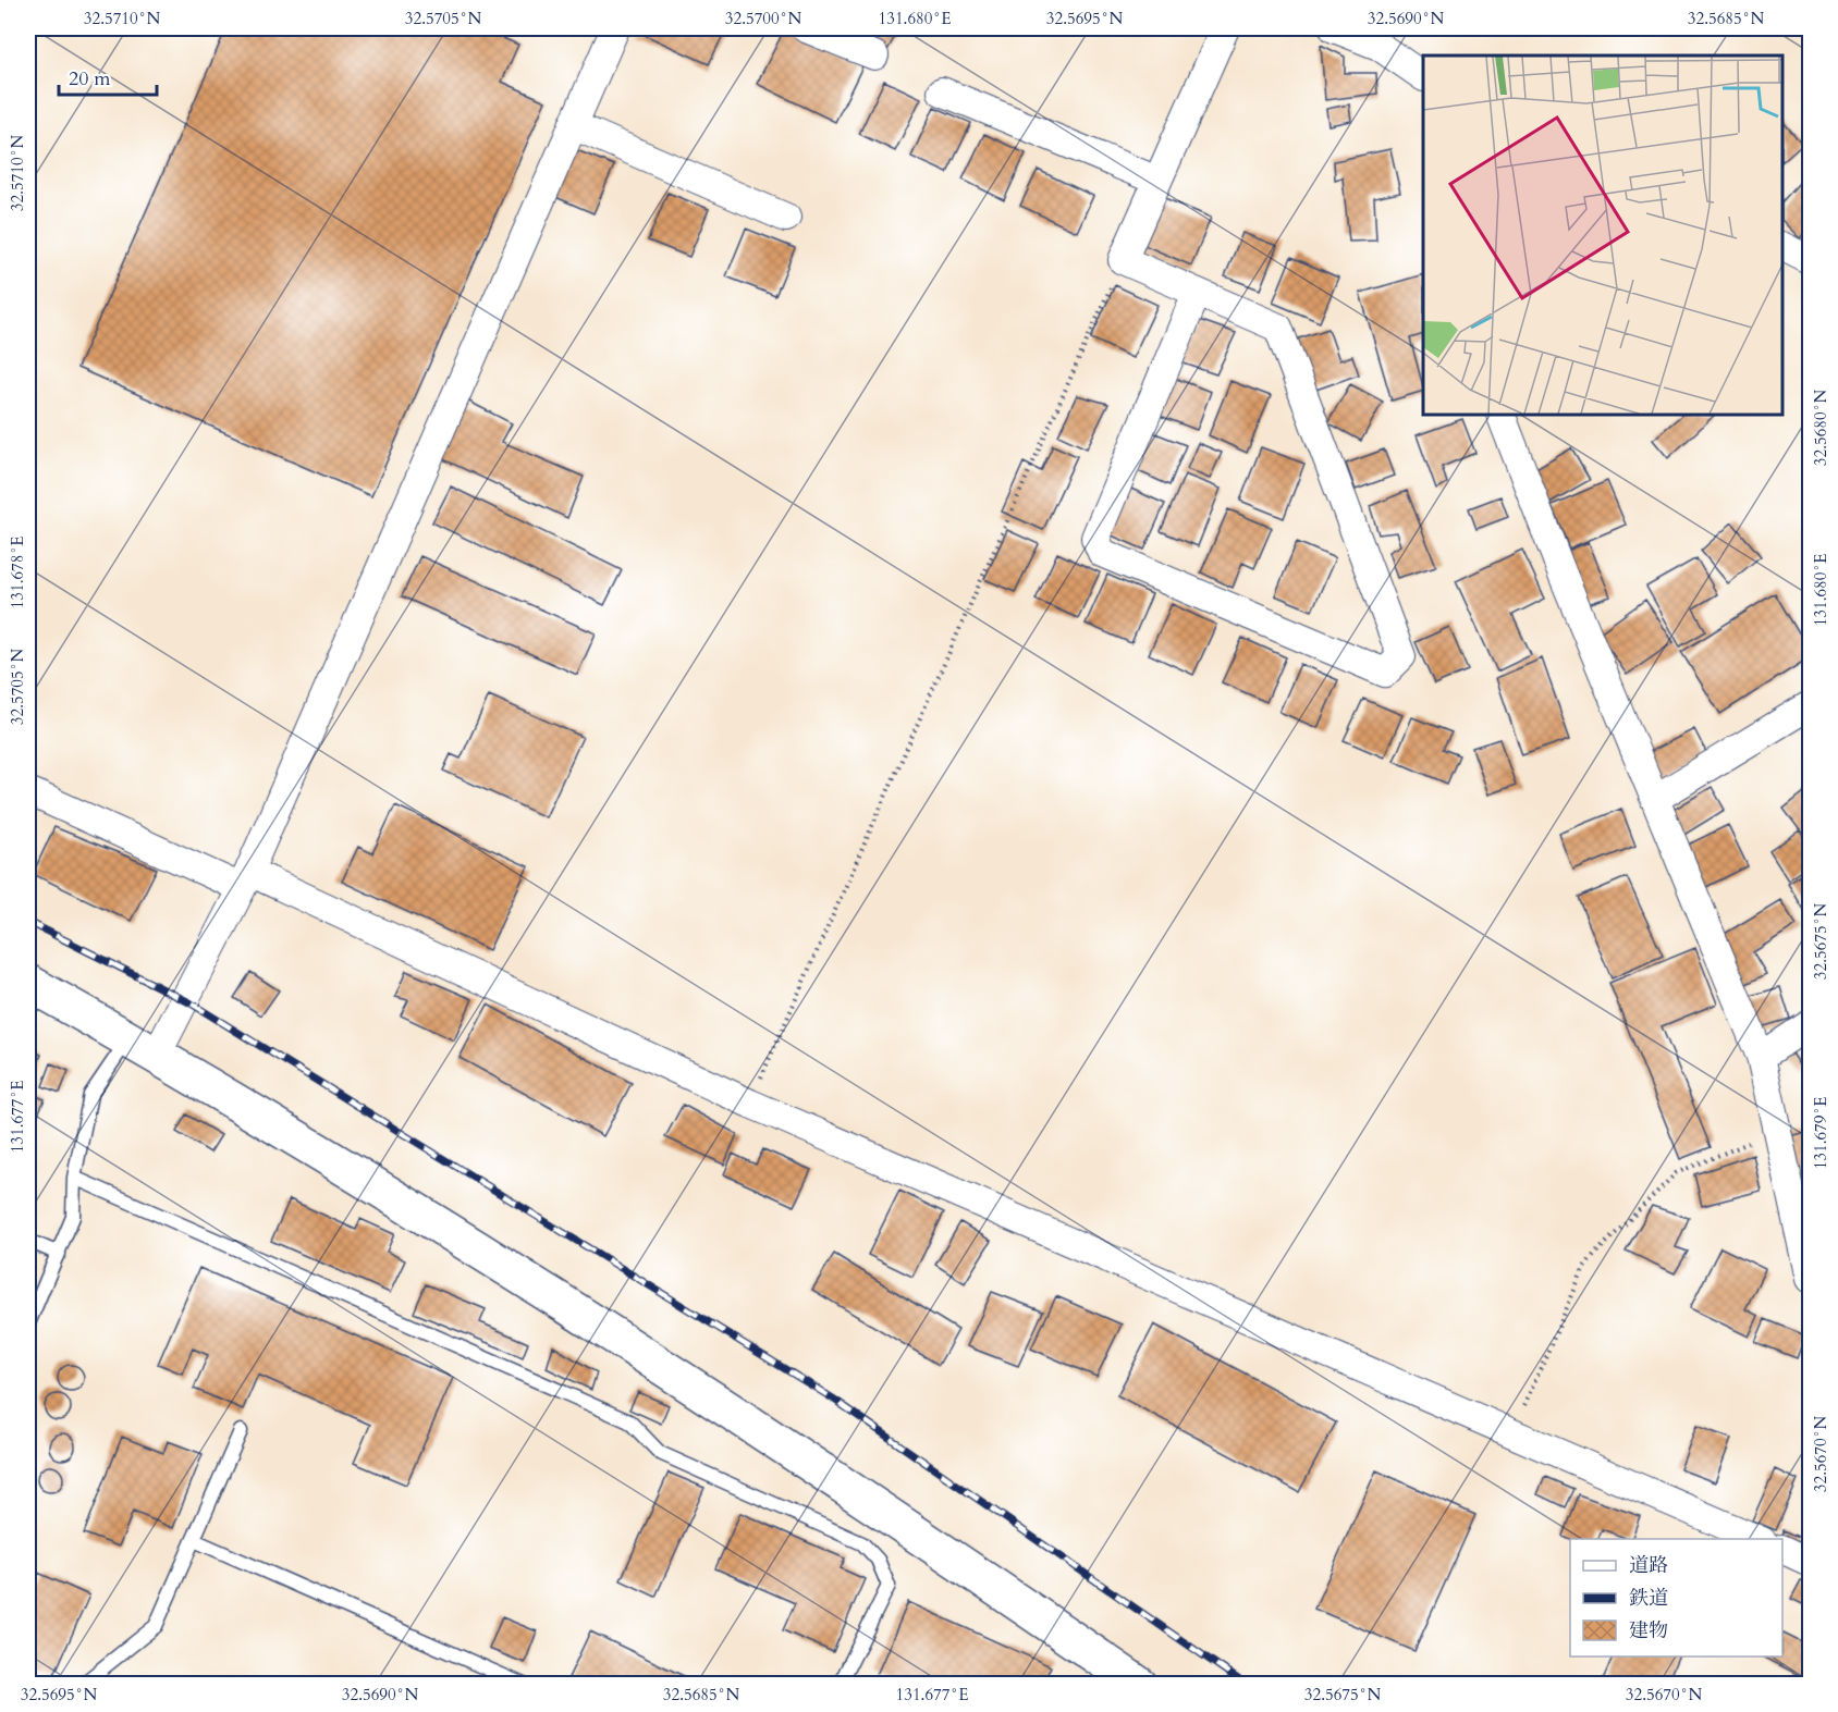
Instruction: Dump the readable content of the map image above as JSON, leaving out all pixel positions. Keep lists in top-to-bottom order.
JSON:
{
  "legend": ["道路", "鉄道", "建物"],
  "scale_bar": "20 m",
  "coordinates": [
    "32.5710°N",
    "32.5705°N",
    "32.5700°N",
    "131.680°E",
    "32.5695°N",
    "32.5690°N",
    "32.5685°N",
    "32.5680°N",
    "131.678°E",
    "32.5675°N",
    "131.677°E",
    "131.679°E",
    "32.5670°N"
  ]
}
